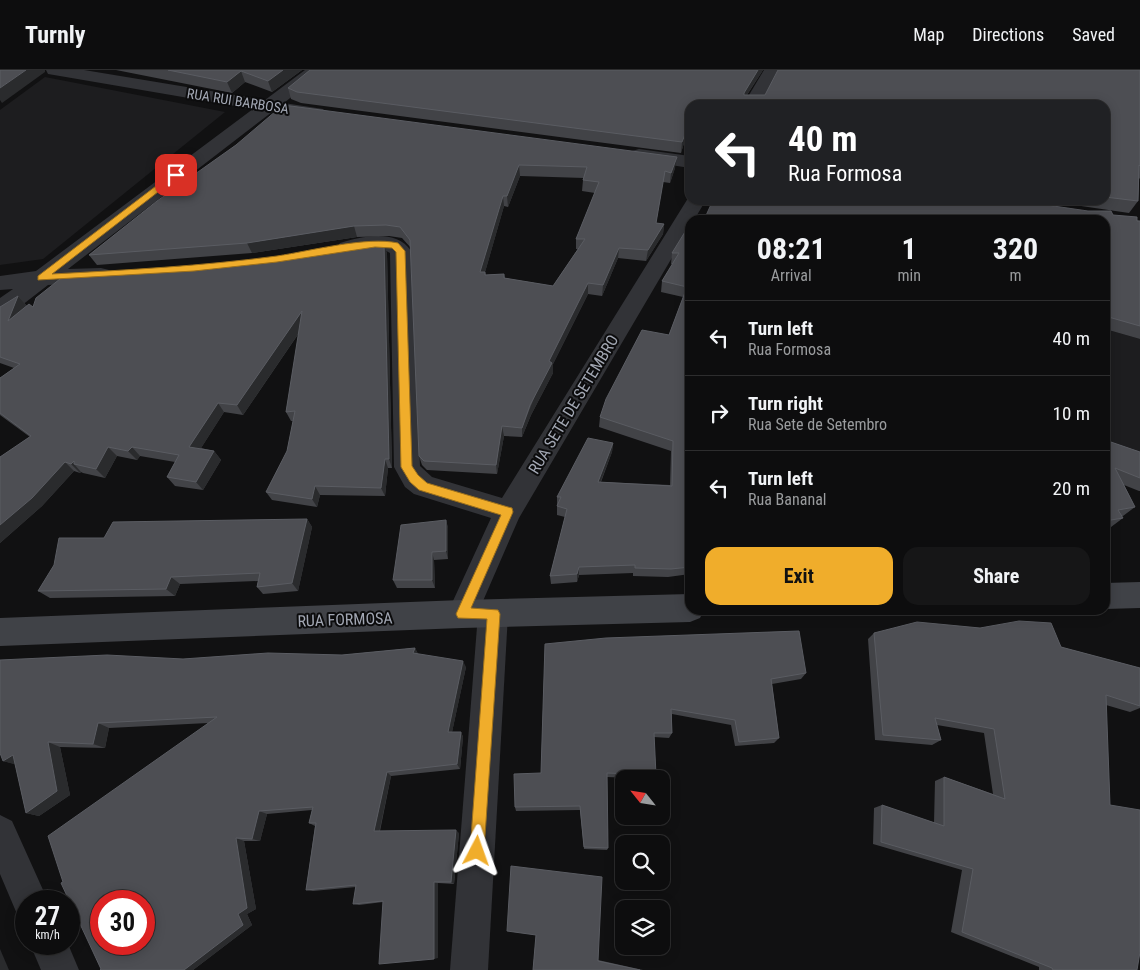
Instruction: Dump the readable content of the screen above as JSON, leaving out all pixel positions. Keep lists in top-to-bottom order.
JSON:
{
  "streets": {
    "street": ["RUA RUI BARBOSA", "RUA SETE DE SETEMBRO", "RUA FORMOSA"]
  },
  "crossings": [
    ["RUA SETE DE SETEMBRO", "RUA FORMOSA"]
  ],
  "north": "top left",
  "page": {
    "header": "Turnly",
    "nav": ["Map", "Directions", "Saved"],
    "turn": ["40 m", "Rua Formosa"],
    "eta": [
      "08:21",
      "Arrival",
      "1",
      "min",
      "320",
      "m"
    ],
    "list": [
      {
        "name": "Turn left",
        "note": "Rua Formosa",
        "value": "40 m"
      },
      {
        "name": "Turn right",
        "note": "Rua Sete de Setembro",
        "value": "10 m"
      },
      {
        "name": "Turn left",
        "note": "Rua Bananal",
        "value": "20 m"
      }
    ],
    "buttons": ["Exit", "Share"],
    "speed": "27 km/h",
    "limit": "30"
  }
}
